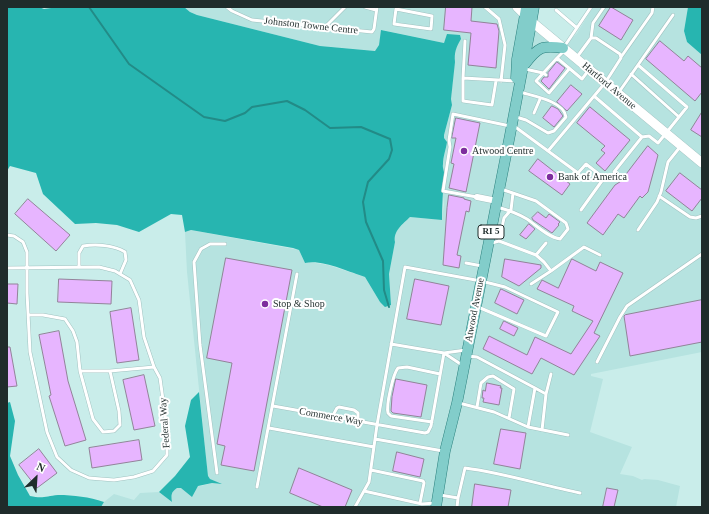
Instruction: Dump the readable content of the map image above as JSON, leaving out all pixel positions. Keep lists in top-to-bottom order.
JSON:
{
  "streets": {
    "main road": ["Hartford Avenue", "RI 5", "Atwood Avenue"],
    "lane": ["Johnston Towne Centre", "Commerce Way", "Federal Way"]
  },
  "crossings": [
    ["Hartford Avenue", "Atwood Avenue"]
  ],
  "places": ["Atwood Centre", "Bank of America", "Stop & Shop"],
  "north": "top right"
}
